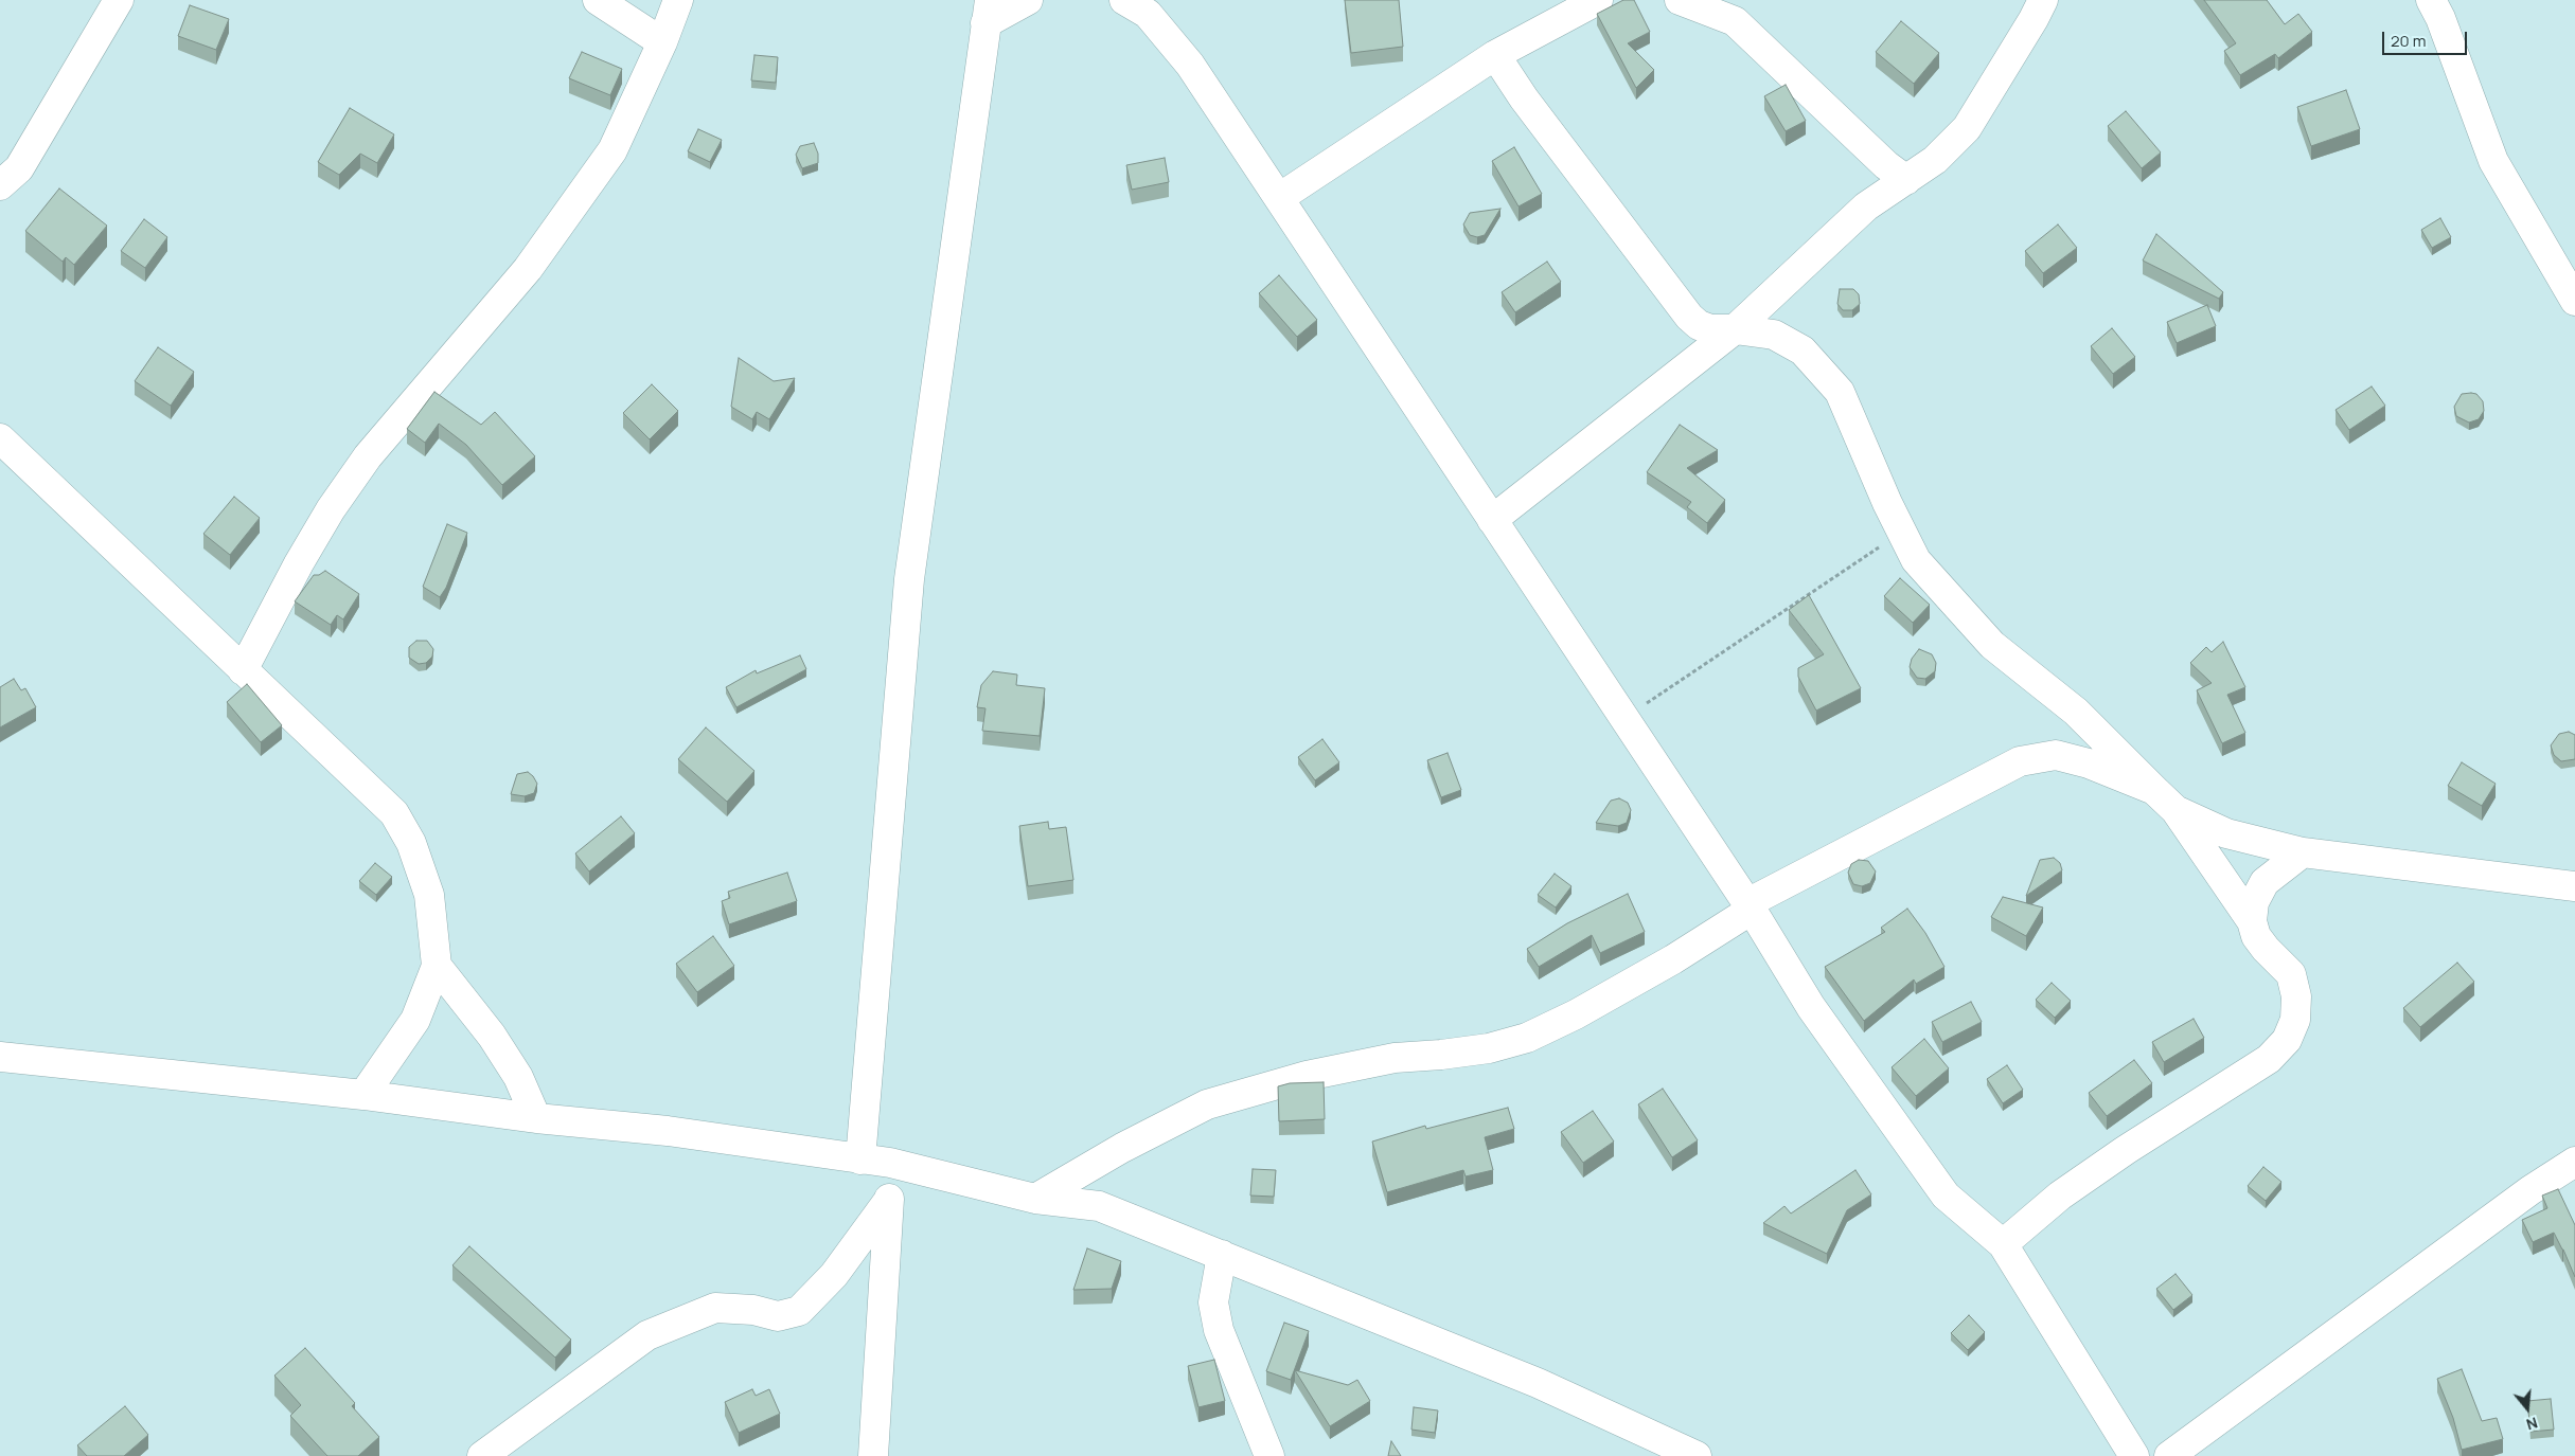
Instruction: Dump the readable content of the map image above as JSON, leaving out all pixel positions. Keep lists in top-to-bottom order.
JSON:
{
  "scale_bar": "20 m",
  "north": "bottom"
}
